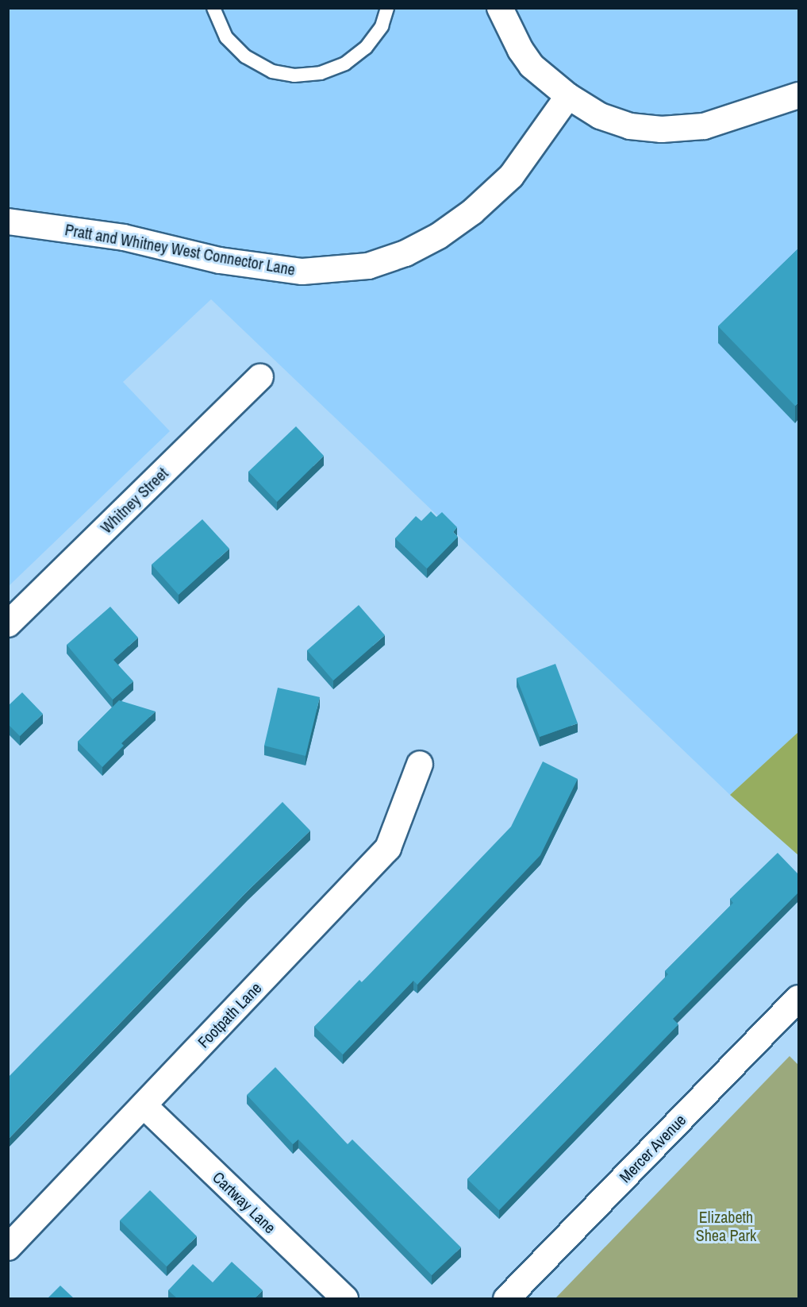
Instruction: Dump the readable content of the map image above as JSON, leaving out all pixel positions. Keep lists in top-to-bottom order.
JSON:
{
  "streets": {
    "street": [
      "Pratt and Whitney West Connector Lane",
      "Whitney Street",
      "Footpath Lane",
      "Mercer Avenue",
      "Cartway Lane"
    ]
  },
  "crossings": [
    ["Footpath Lane", "Cartway Lane"]
  ],
  "parks": ["Elizabeth Shea Park"]
}
